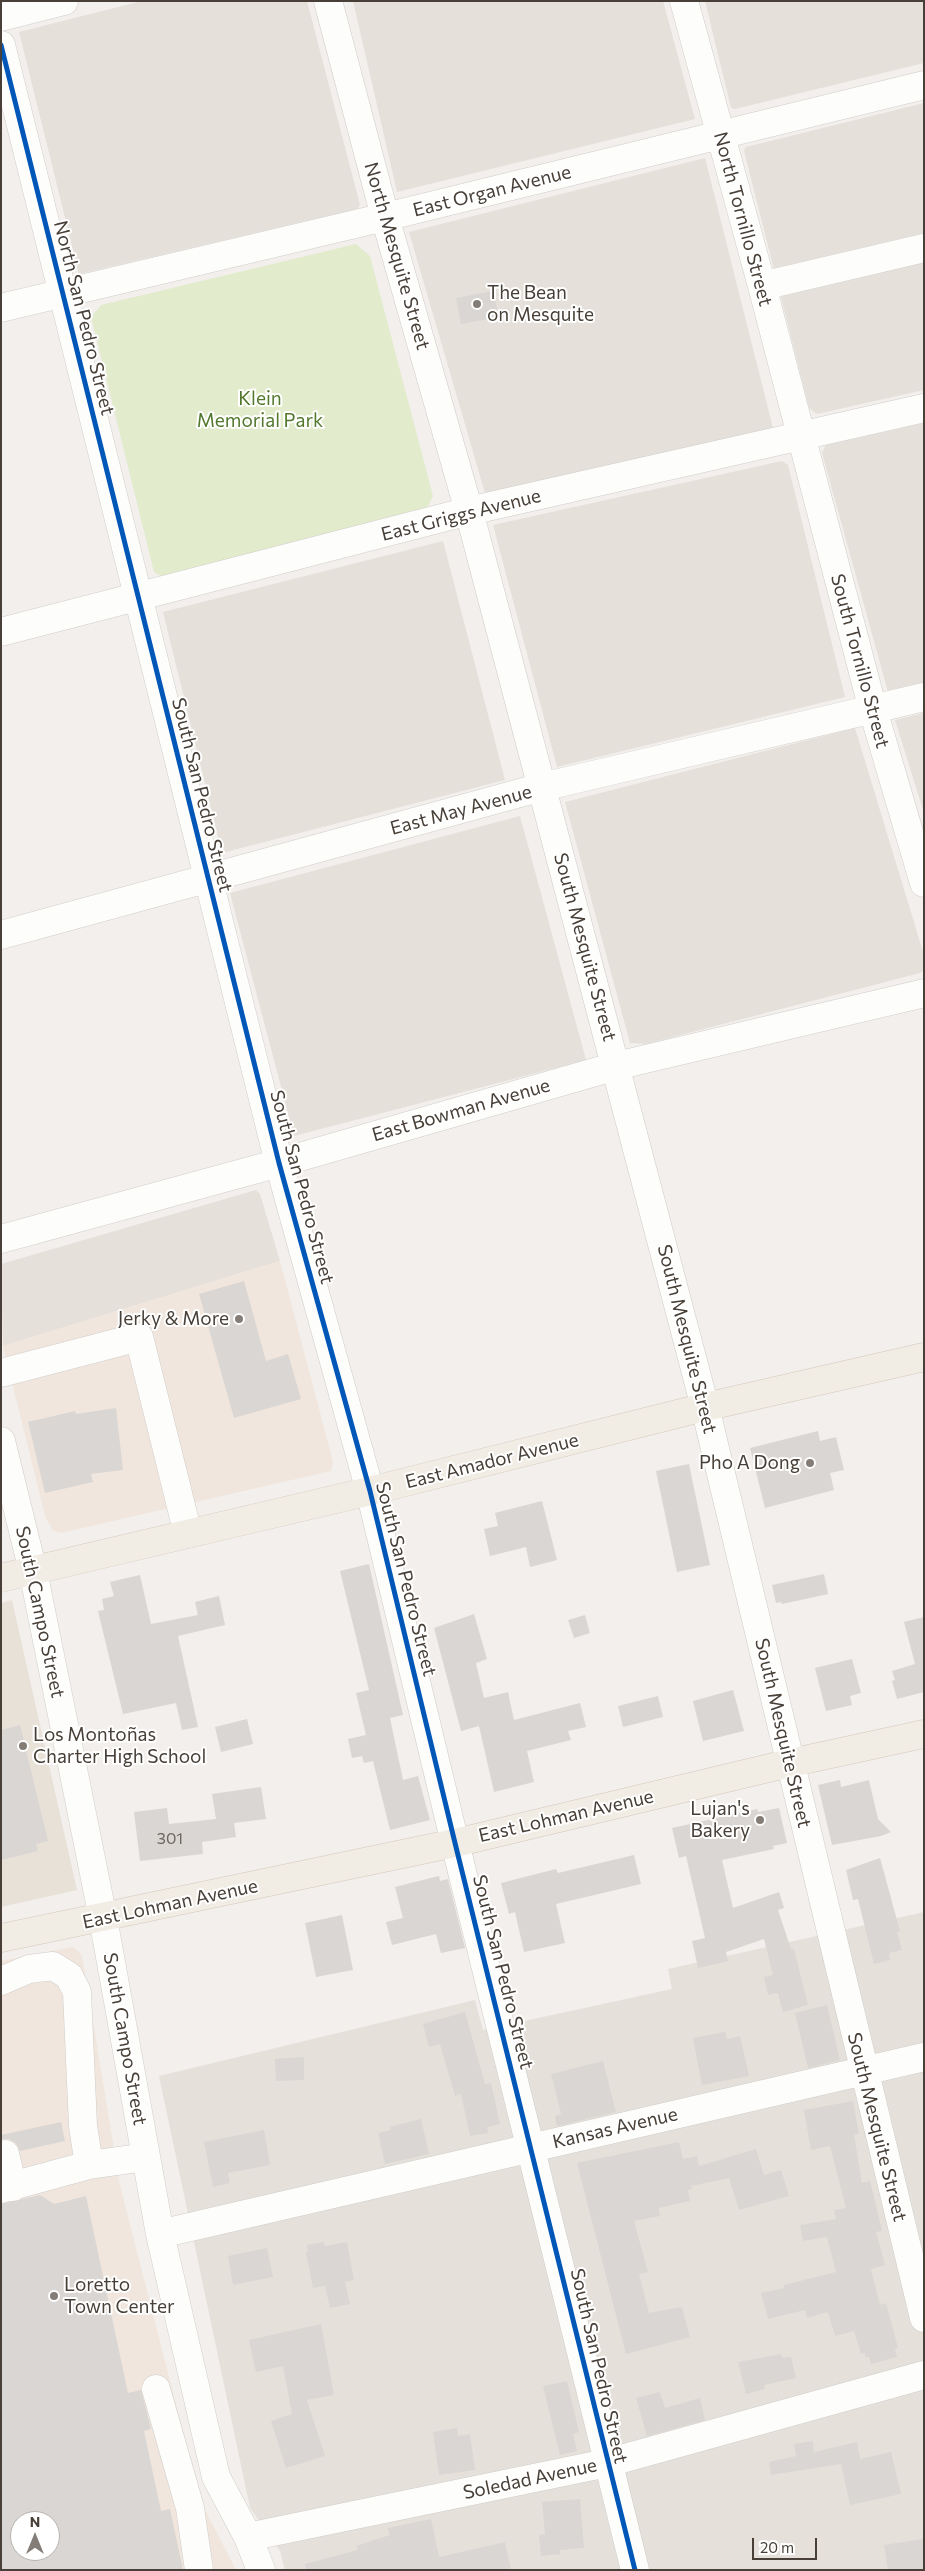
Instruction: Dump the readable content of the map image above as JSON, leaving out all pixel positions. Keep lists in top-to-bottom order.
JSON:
{
  "streets": {
    "main road": ["East Amador Avenue", "East Lohman Avenue"],
    "street": [
      "East Organ Avenue",
      "North Tornillo Street",
      "North Mesquite Street",
      "North San Pedro Street",
      "East Griggs Avenue",
      "South Tornillo Street",
      "South San Pedro Street",
      "East May Avenue",
      "South Mesquite Street",
      "East Bowman Avenue",
      "South Campo Street",
      "Kansas Avenue",
      "Soledad Avenue"
    ]
  },
  "crossings": [
    ["East Organ Avenue", "North Tornillo Street"],
    ["East Organ Avenue", "North Mesquite Street"],
    ["East Organ Avenue", "North San Pedro Street"],
    ["North Tornillo Street", "East Griggs Avenue"],
    ["North Tornillo Street", "South Tornillo Street"],
    ["North Mesquite Street", "East Griggs Avenue"],
    ["North Mesquite Street", "South Mesquite Street"],
    ["North San Pedro Street", "East Griggs Avenue"],
    ["North San Pedro Street", "South San Pedro Street"],
    ["East Griggs Avenue", "South Tornillo Street"],
    ["East Griggs Avenue", "South San Pedro Street"],
    ["East Griggs Avenue", "South Mesquite Street"],
    ["South Tornillo Street", "East May Avenue"],
    ["South San Pedro Street", "East May Avenue"],
    ["South San Pedro Street", "East Bowman Avenue"],
    ["South San Pedro Street", "East Amador Avenue"],
    ["South San Pedro Street", "East Lohman Avenue"],
    ["South San Pedro Street", "Kansas Avenue"],
    ["South San Pedro Street", "Soledad Avenue"],
    ["East May Avenue", "South Mesquite Street"],
    ["South Mesquite Street", "East Bowman Avenue"],
    ["South Mesquite Street", "East Amador Avenue"],
    ["South Mesquite Street", "East Lohman Avenue"],
    ["South Mesquite Street", "Kansas Avenue"],
    ["East Amador Avenue", "South Campo Street"],
    ["South Campo Street", "East Lohman Avenue"],
    ["South Campo Street", "Kansas Avenue"],
    ["South Campo Street", "Soledad Avenue"]
  ],
  "parks": ["Klein Memorial Park"],
  "places": [
    "The Bean on Mesquite",
    "Jerky & More",
    "Pho A Dong",
    "Los Montoñas Charter High School",
    "Lujan's Bakery",
    "Loretto Town Center"
  ],
  "house_numbers": ["301"],
  "scale_bar": "20 m",
  "north": "top"
}
